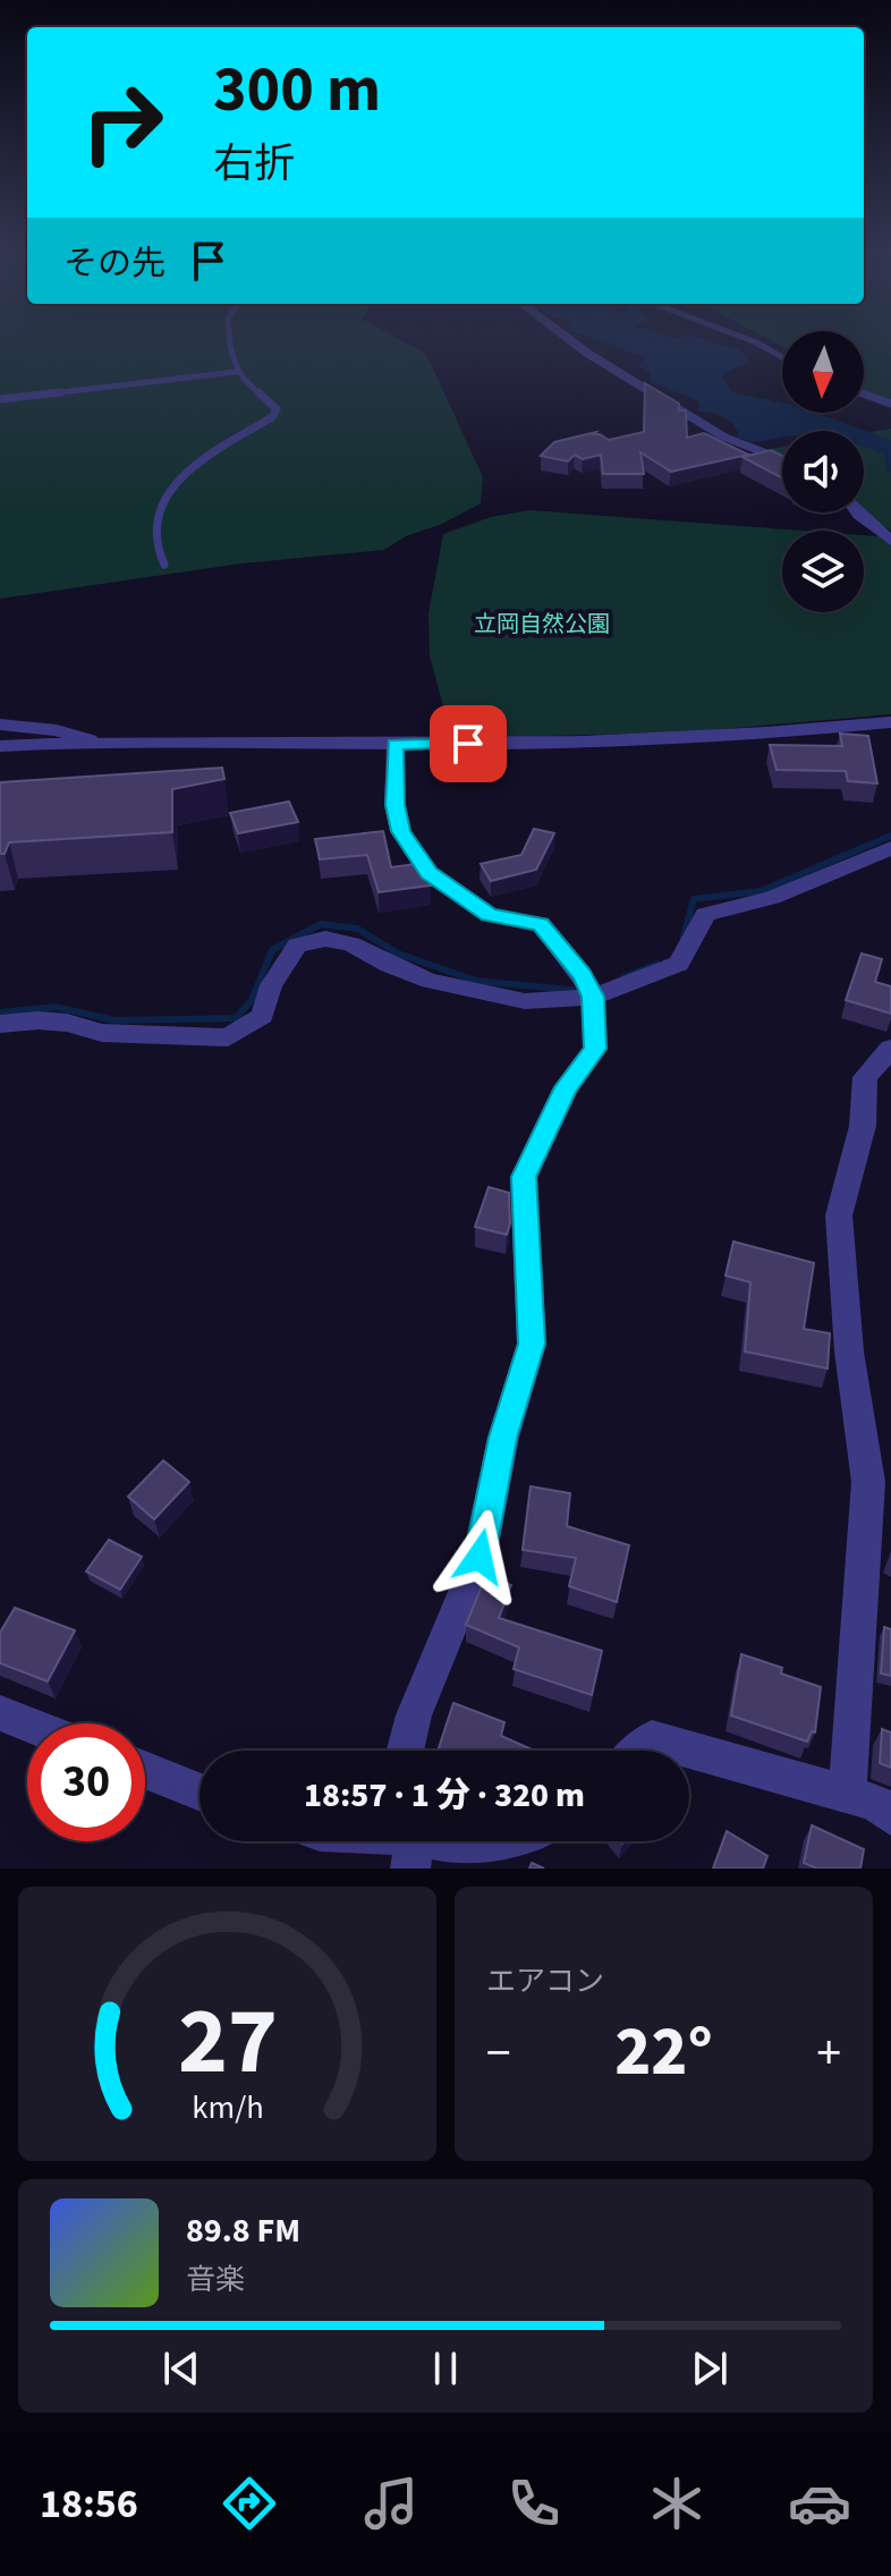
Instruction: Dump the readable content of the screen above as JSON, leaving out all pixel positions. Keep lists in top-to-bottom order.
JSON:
{
  "parks": ["立岡自然公園"],
  "north": "bottom",
  "page": {
    "turn": ["300 m", "右折"],
    "then": "その先",
    "limit": "30",
    "trip": "18:57 · 1 分 · 320 m",
    "tile": "エアコン",
    "heat": ["−", "22°", "+"],
    "song": ["89.8 FM", "音楽"],
    "tabs": "18:56",
    "gauge": ["27", "km/h"]
  }
}
